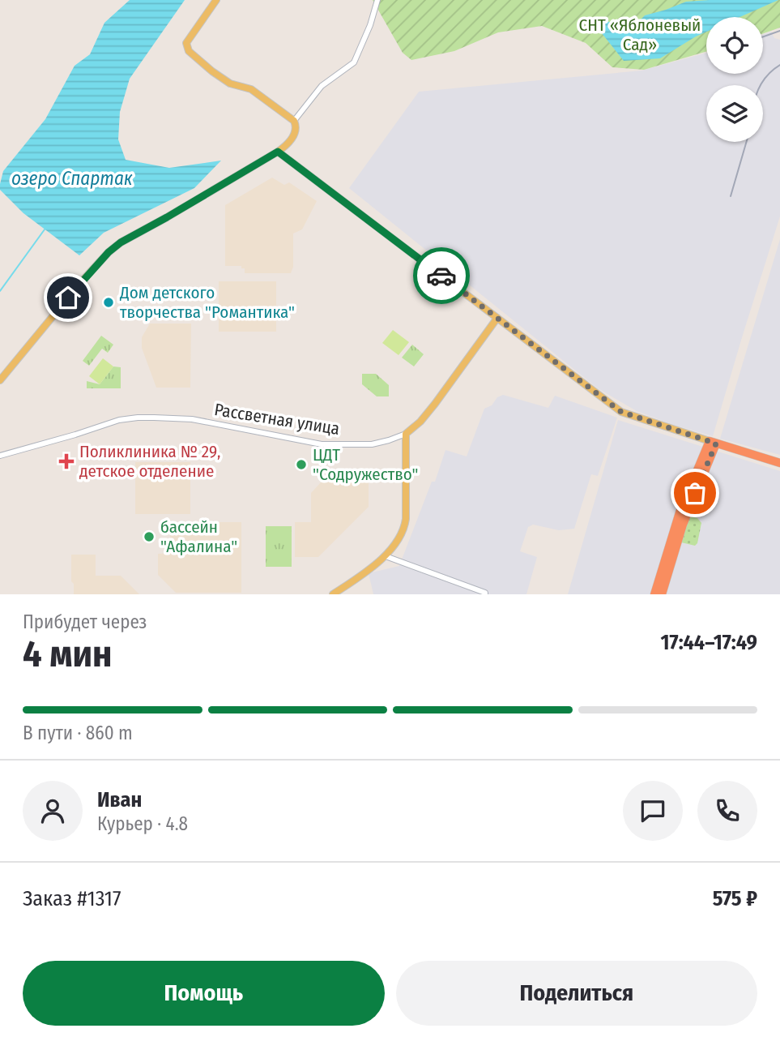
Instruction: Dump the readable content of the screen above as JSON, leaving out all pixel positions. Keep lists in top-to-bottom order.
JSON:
{
  "streets": {
    "main road": ["Рассветная улица"]
  },
  "water": ["озеро Спартак"],
  "parks": ["СНТ «Яблоневый Сад»"],
  "places": {
    "other": ["Дом детского творчества \"Романтика\"", "ЦДТ \"Содружество\"", "бассейн \"Афалина\""],
    "health": ["Поликлиника № 29, детское отделение"]
  },
  "page": {
    "heading": ["4 мин", "Прибудет через", "17:44–17:49"],
    "panel": [
      "Иван",
      "Курьер · 4.8",
      "Заказ #1317",
      "575 ₽"
    ],
    "bar": "В пути · 860 m",
    "buttons": ["Помощь", "Поделиться"]
  }
}
